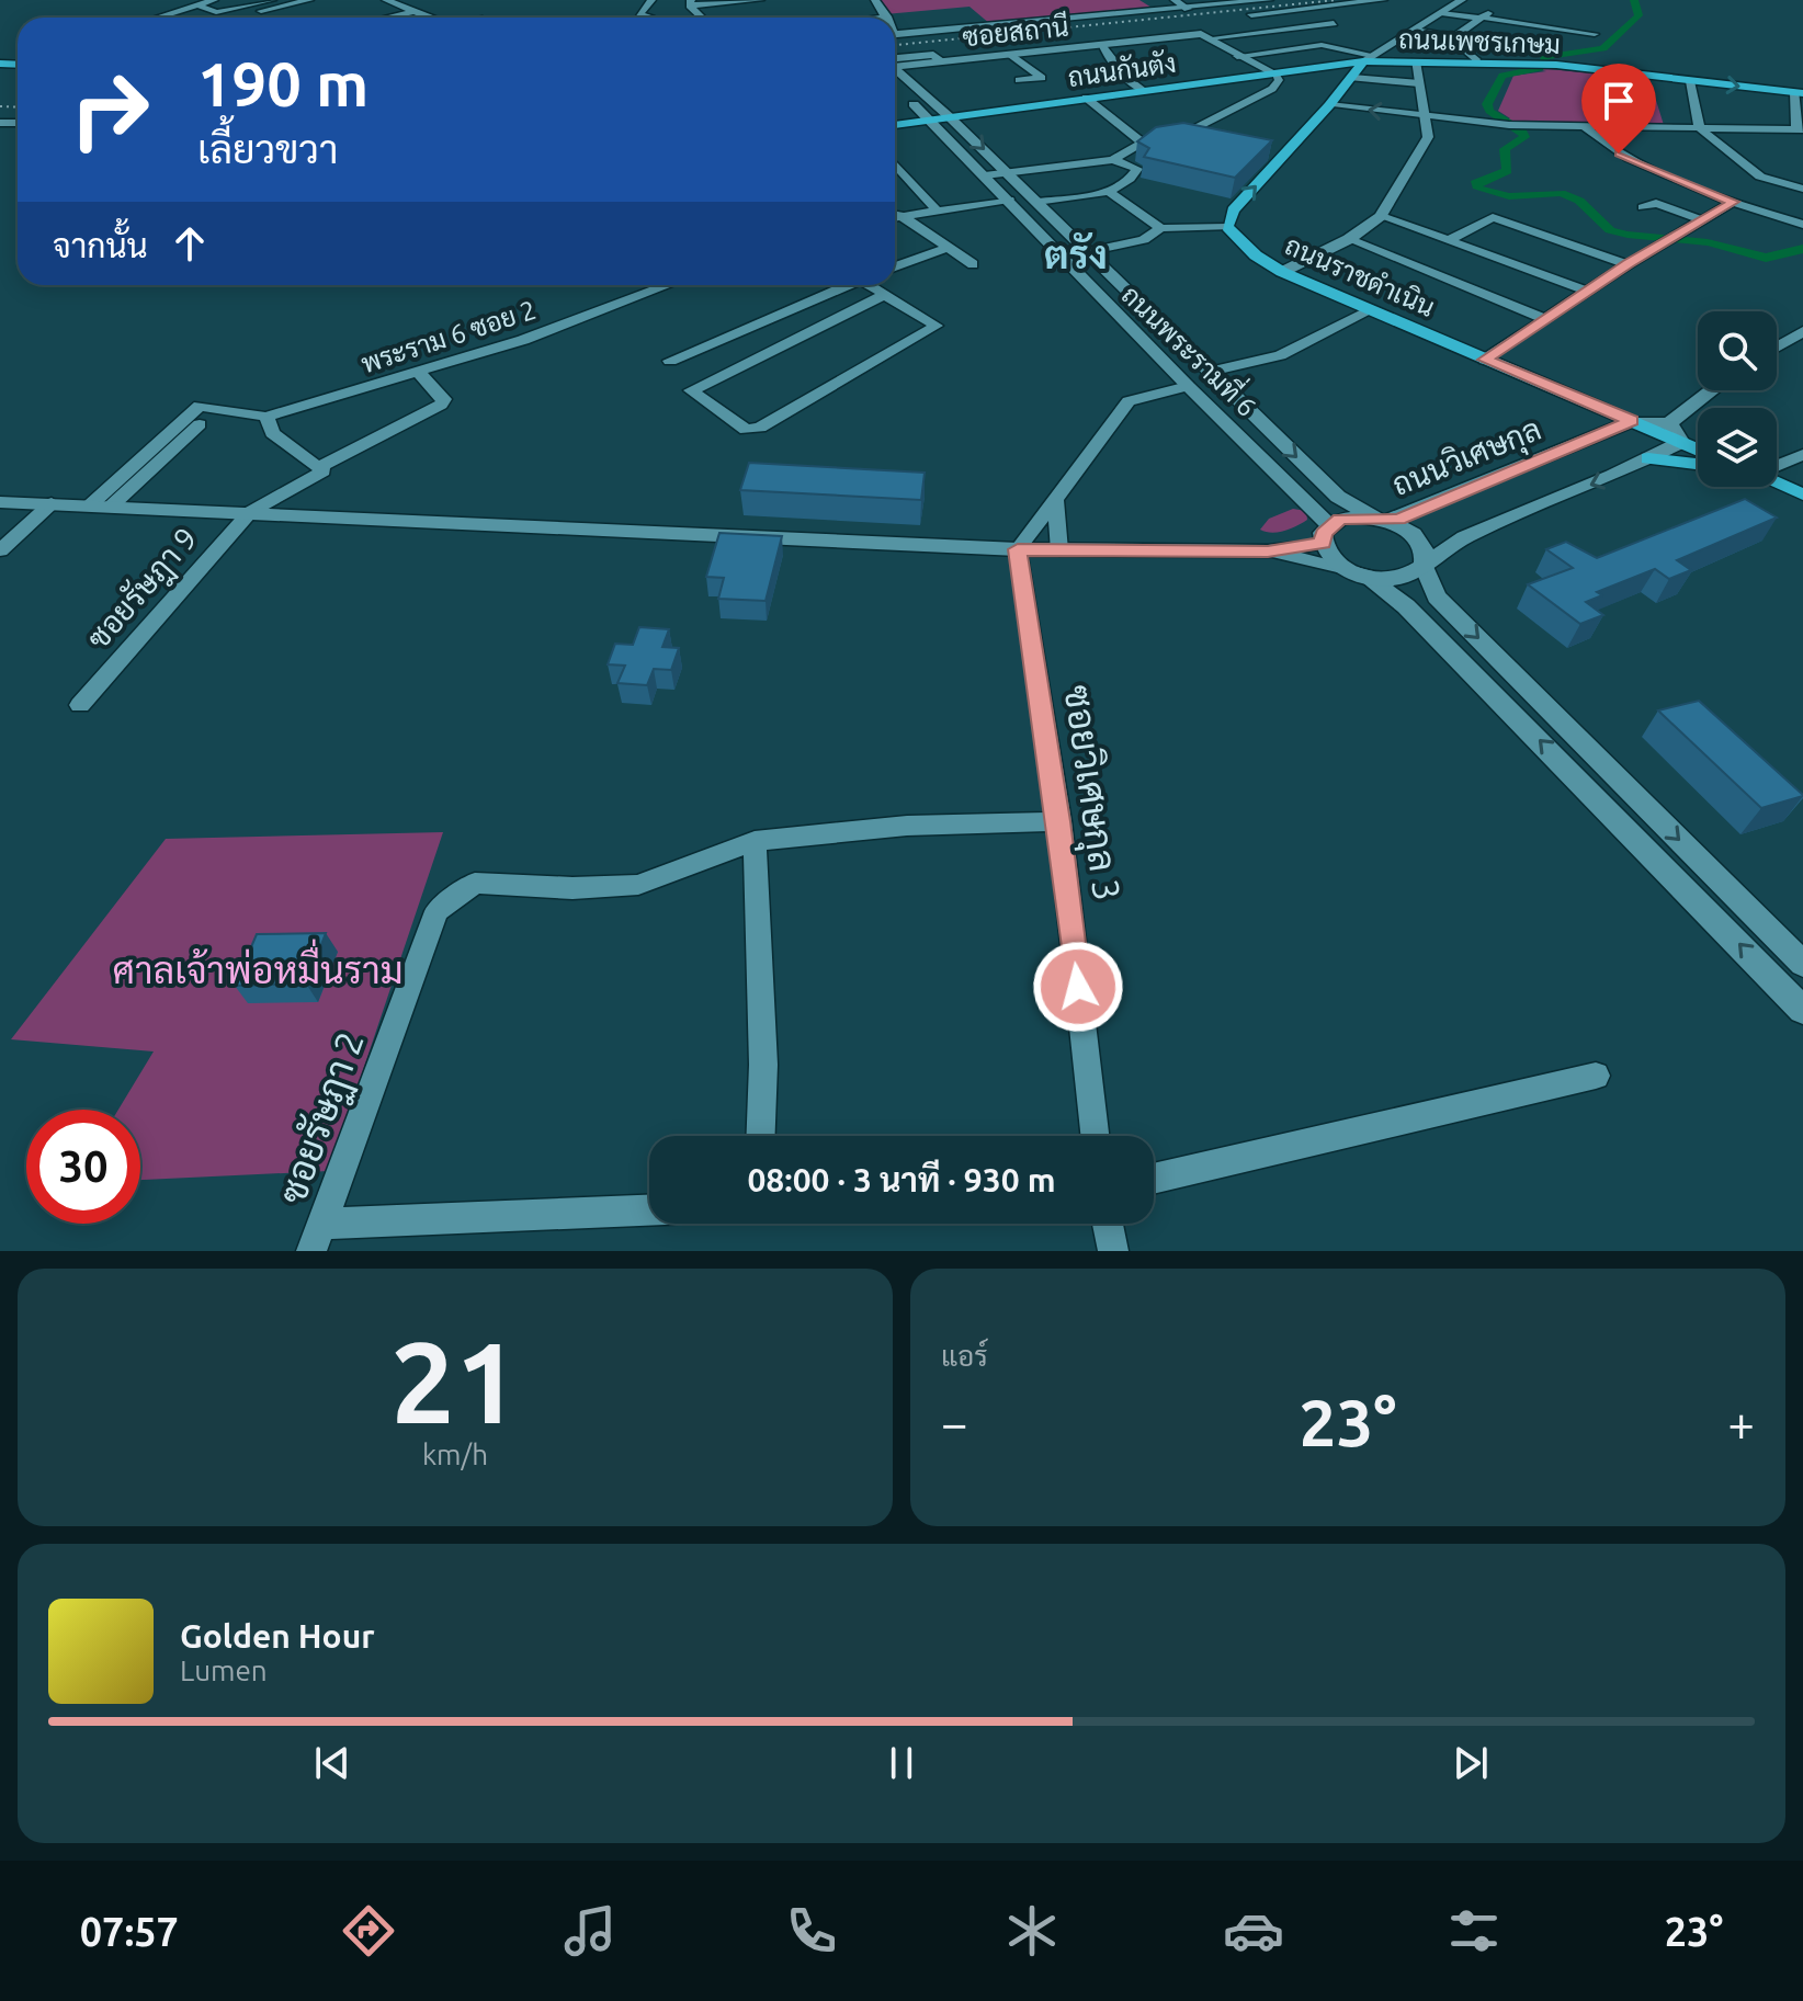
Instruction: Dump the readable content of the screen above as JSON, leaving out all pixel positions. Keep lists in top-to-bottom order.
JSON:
{
  "streets": {
    "main road": ["ถนนเพชรเกษม", "ถนนกันตัง", "ถนนราชดำเนิน"],
    "street": [
      "ซอยสถานี",
      "พระราม 6 ซอย 2",
      "ถนนพระรามที่ 6",
      "ถนนวิเศษกุล",
      "ซอยรัษฎา 9",
      "ซอยวิเศษกุล 3",
      "ซอยรัษฏา 2"
    ]
  },
  "crossings": [
    ["ถนนเพชรเกษม", "ถนนกันตัง"],
    ["ถนนกันตัง", "ถนนพระรามที่ 6"],
    ["ถนนราชดำเนิน", "ถนนวิเศษกุล"],
    ["ถนนพระรามที่ 6", "ถนนวิเศษกุล"]
  ],
  "districts": ["ตรัง"],
  "parks": ["ศาลเจ้าพ่อหมื่นราม"],
  "page": {
    "turn": ["190 m", "เลี้ยวขวา"],
    "then": "จากนั้น",
    "limit": "30",
    "trip": "08:00 · 3 นาที · 930 m",
    "tile": [
      ["21", "km/h"],
      "แอร์"
    ],
    "heat": ["−", "23°", "+"],
    "song": ["Golden Hour", "Lumen"],
    "tabs": ["07:57", "23°"]
  }
}
